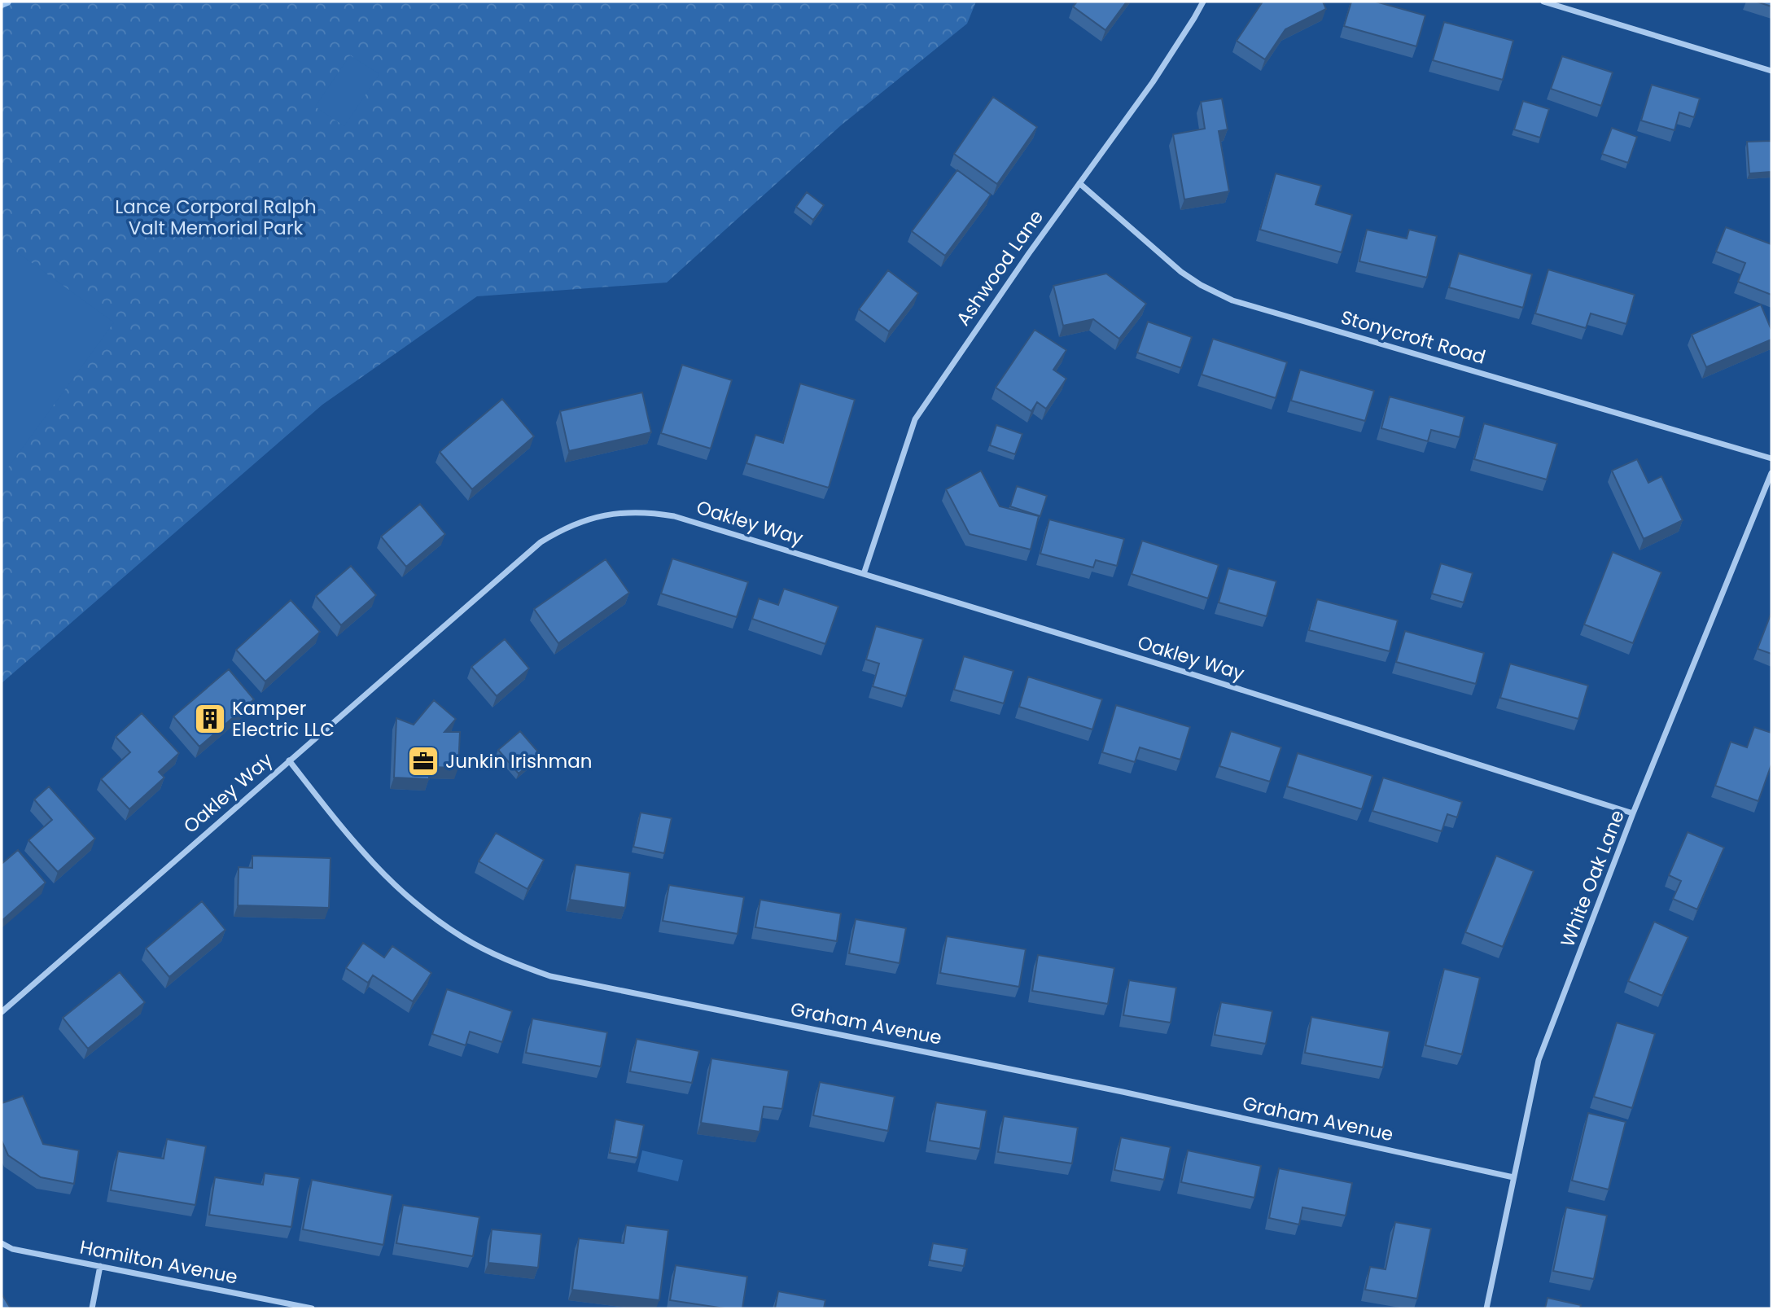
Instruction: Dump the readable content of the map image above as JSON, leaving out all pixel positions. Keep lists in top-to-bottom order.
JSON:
{
  "streets": {
    "street": [
      "Ashwood Lane",
      "Stonycroft Road",
      "Oakley Way",
      "White Oak Lane",
      "Graham Avenue",
      "Hamilton Avenue"
    ]
  },
  "crossings": [
    ["Ashwood Lane", "Stonycroft Road"],
    ["Ashwood Lane", "Oakley Way"],
    ["Oakley Way", "White Oak Lane"],
    ["Oakley Way", "Graham Avenue"],
    ["White Oak Lane", "Graham Avenue"]
  ],
  "parks": ["Lance Corporal Ralph Valt Memorial Park"],
  "places": {
    "building": ["Kamper Electric LLC"],
    "office": ["Junkin Irishman"]
  }
}
